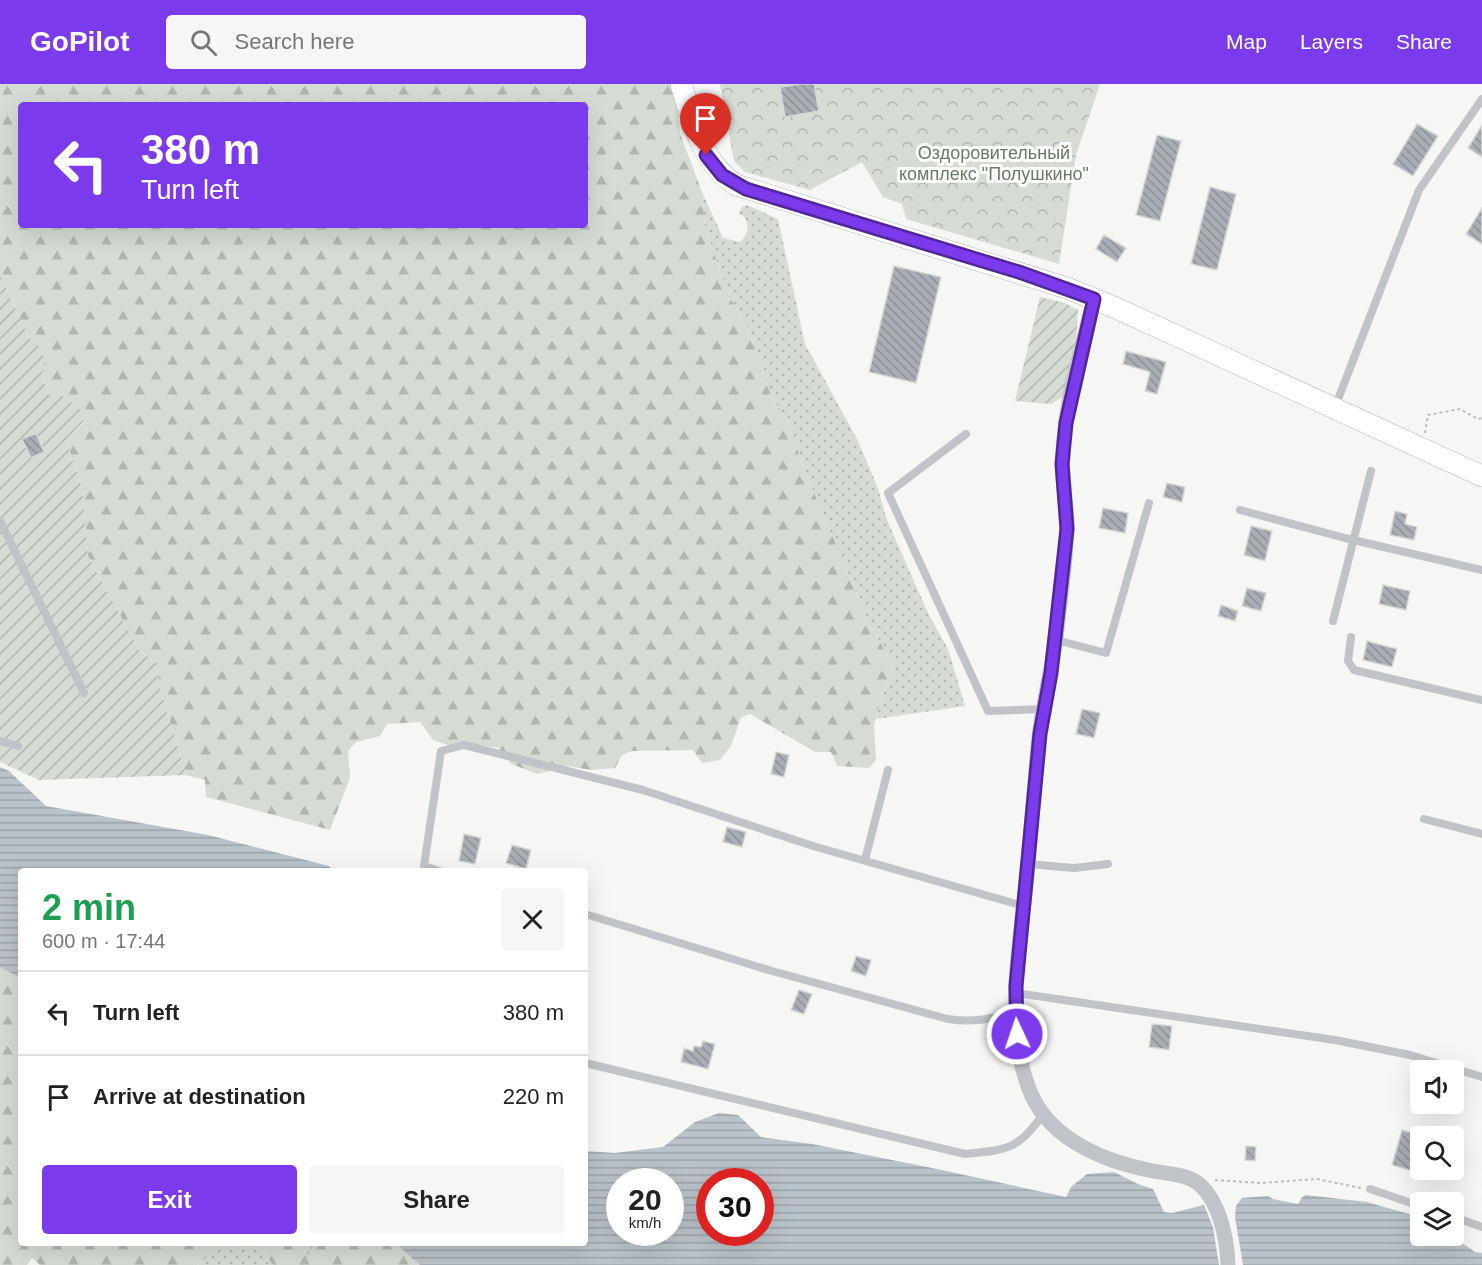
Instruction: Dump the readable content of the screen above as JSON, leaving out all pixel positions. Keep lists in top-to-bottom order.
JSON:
{
  "parks": ["Оздоровительный комплекс \"Полушкино\""],
  "page": {
    "header": "GoPilot",
    "search": "Search here",
    "nav": ["Map", "Layers", "Share"],
    "turn": ["380 m", "Turn left"],
    "heading": ["2 min", "600 m · 17:44"],
    "list": [
      {
        "name": "Turn left",
        "value": "380 m"
      },
      {
        "name": "Arrive at destination",
        "value": "220 m"
      }
    ],
    "buttons": ["Exit", "Share"],
    "speed": "20 km/h",
    "limit": "30"
  }
}
